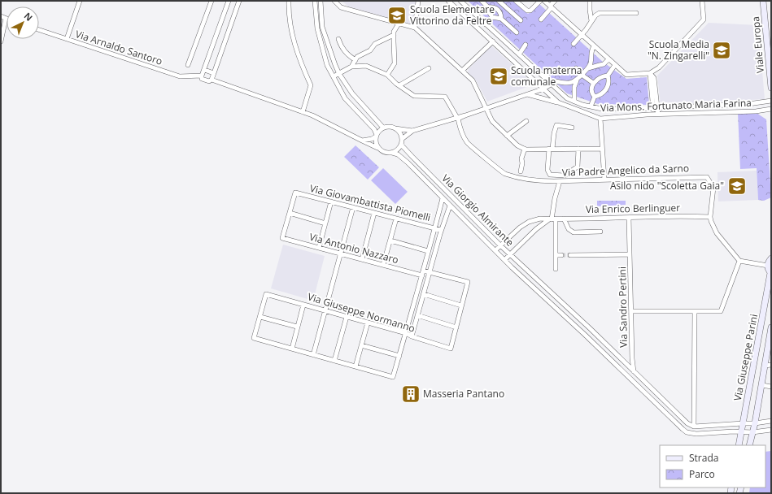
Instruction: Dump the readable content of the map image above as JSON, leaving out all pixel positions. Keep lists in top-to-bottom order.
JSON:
{
  "streets": {
    "street": [
      "Viale Europa",
      "Via Arnaldo Santoro",
      "Via Mons. Fortunato Maria Farina",
      "Via Padre Angelico da Sarno",
      "Via Giovambattista Piomelli",
      "Via Enrico Berlinguer",
      "Via Giorgio Almirante",
      "Via Antonio Nazzaro",
      "Via Sandro Pertini",
      "Via Giuseppe Normanno",
      "Via Giuseppe Parini"
    ]
  },
  "crossings": [
    ["Via Padre Angelico da Sarno", "Via Enrico Berlinguer"],
    ["Via Giovambattista Piomelli", "Via Antonio Nazzaro"],
    ["Via Enrico Berlinguer", "Via Giorgio Almirante"],
    ["Via Enrico Berlinguer", "Via Sandro Pertini"]
  ],
  "places": {
    "school or university": [
      "Scuola Elementare Vittorino da Feltre",
      "Scuola Media \"N. Zingarelli\"",
      "Scuola materna comunale",
      "Asilo nido \"Scoletta Gaia\""
    ],
    "building": ["Masseria Pantano"]
  },
  "legend": ["Strada", "Parco"],
  "north": "top right"
}
